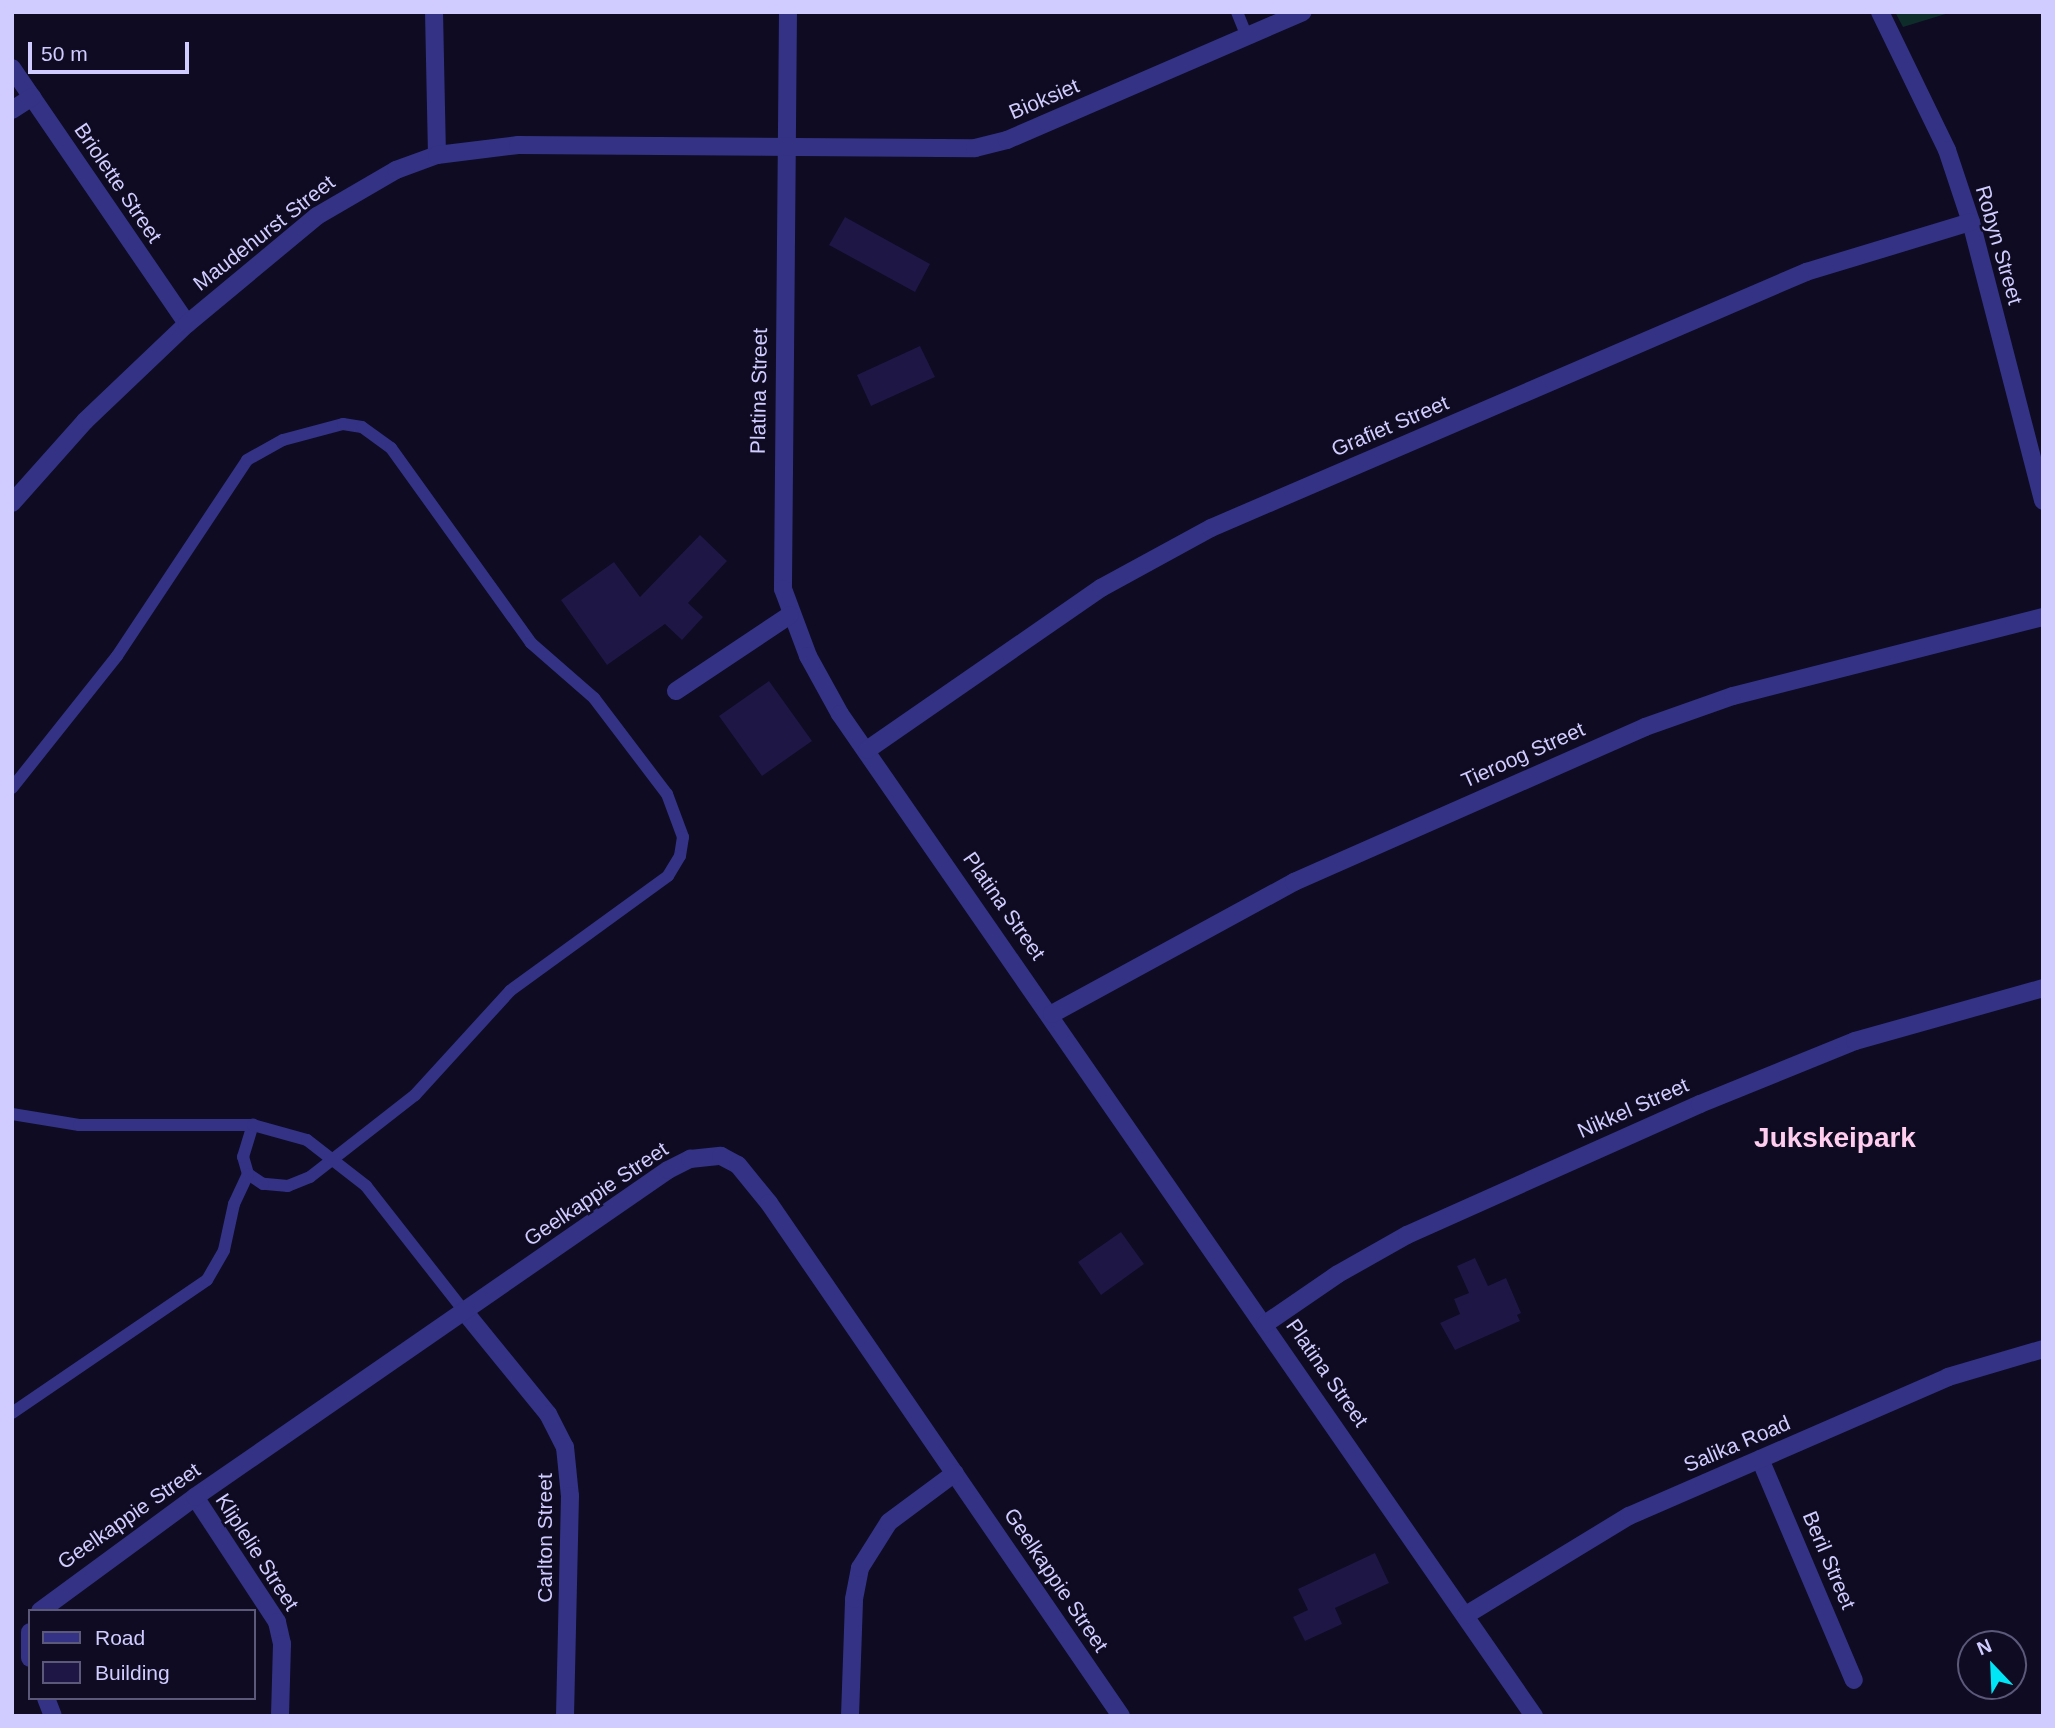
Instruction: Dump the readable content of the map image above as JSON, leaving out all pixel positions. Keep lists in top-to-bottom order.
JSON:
{
  "streets": {
    "street": [
      "Bioksiet",
      "Briolette Street",
      "Maudehurst Street",
      "Robyn Street",
      "Platina Street",
      "Grafiet Street",
      "Tieroog Street",
      "Nikkel Street",
      "Geelkappie Street",
      "Salika Road",
      "Carlton Street",
      "Kliplelie Street",
      "Beril Street"
    ]
  },
  "crossings": [
    ["Bioksiet", "Maudehurst Street"],
    ["Bioksiet", "Platina Street"],
    ["Briolette Street", "Maudehurst Street"],
    ["Maudehurst Street", "Platina Street"],
    ["Robyn Street", "Grafiet Street"],
    ["Platina Street", "Grafiet Street"],
    ["Platina Street", "Tieroog Street"],
    ["Platina Street", "Nikkel Street"],
    ["Platina Street", "Salika Road"],
    ["Geelkappie Street", "Carlton Street"],
    ["Geelkappie Street", "Kliplelie Street"],
    ["Salika Road", "Beril Street"]
  ],
  "districts": ["Jukskeipark"],
  "legend": ["Road", "Building"],
  "scale_bar": "50 m",
  "north": "top left"
}
